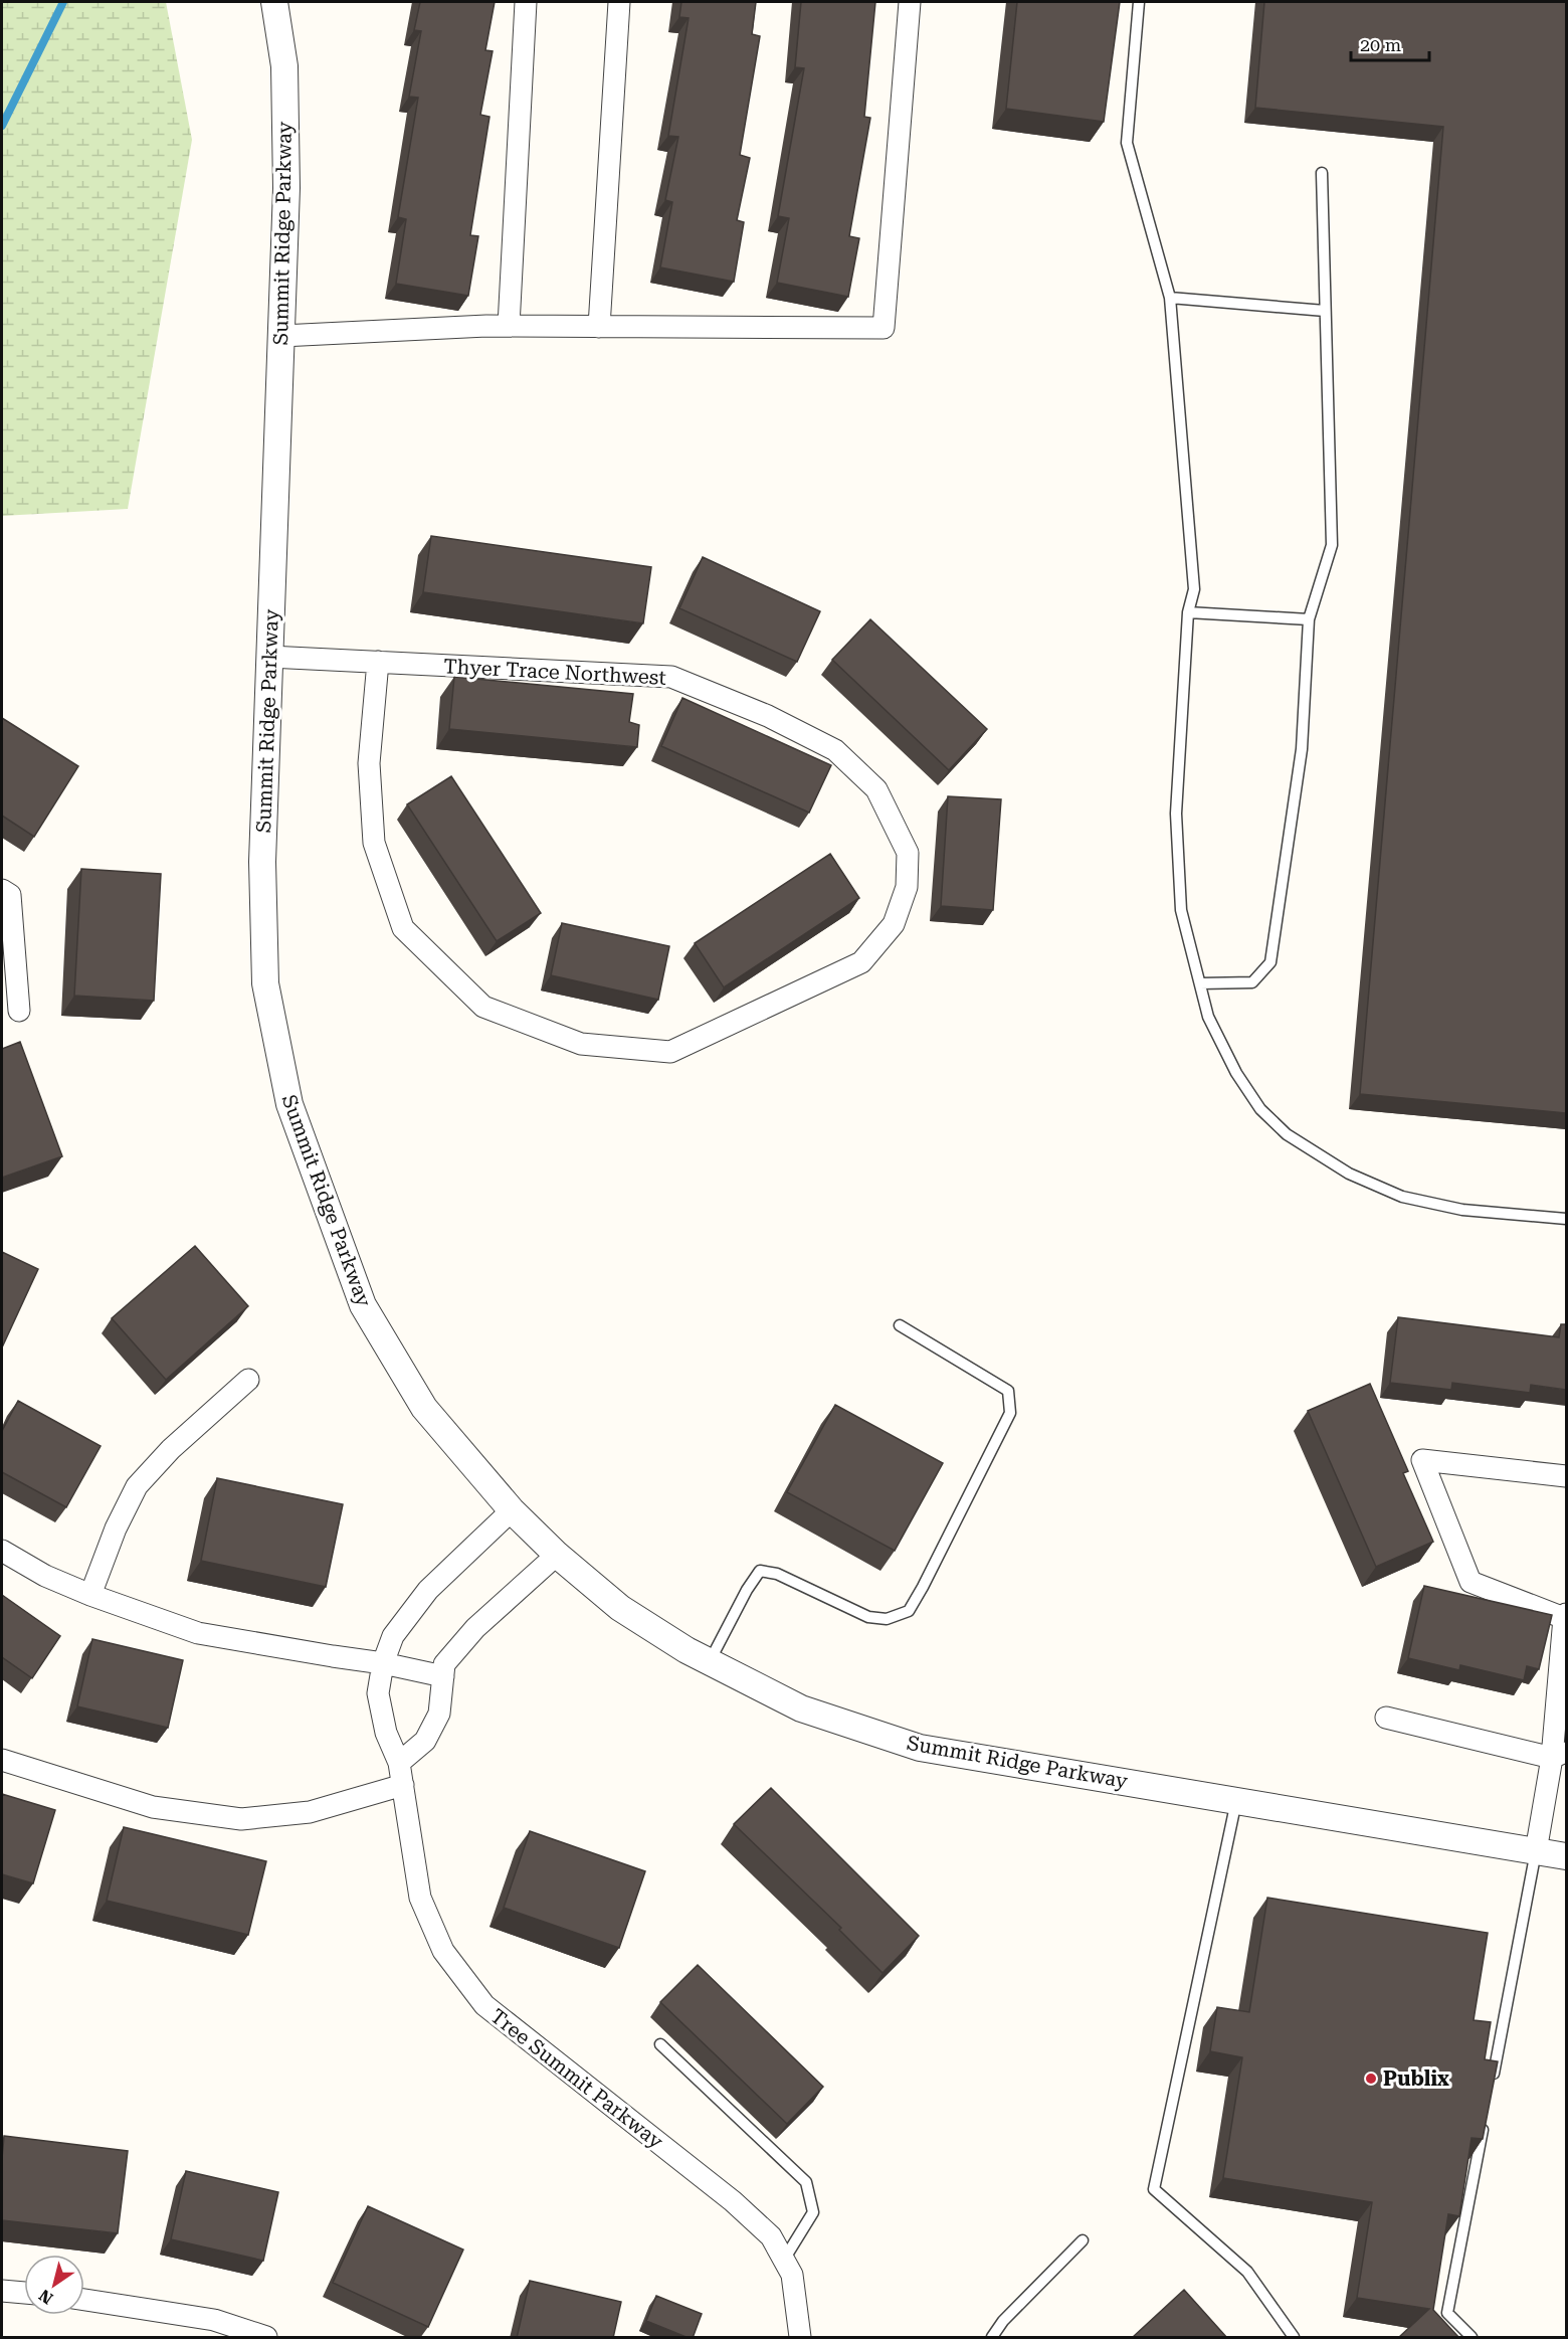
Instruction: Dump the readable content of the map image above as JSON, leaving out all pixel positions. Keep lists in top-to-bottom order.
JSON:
{
  "streets": {
    "street": ["Summit Ridge Parkway", "Thyer Trace Northwest", "Tree Summit Parkway"]
  },
  "crossings": [
    ["Summit Ridge Parkway", "Thyer Trace Northwest"],
    ["Summit Ridge Parkway", "Tree Summit Parkway"]
  ],
  "places": ["Publix"],
  "scale_bar": "20 m",
  "north": "bottom left"
}
